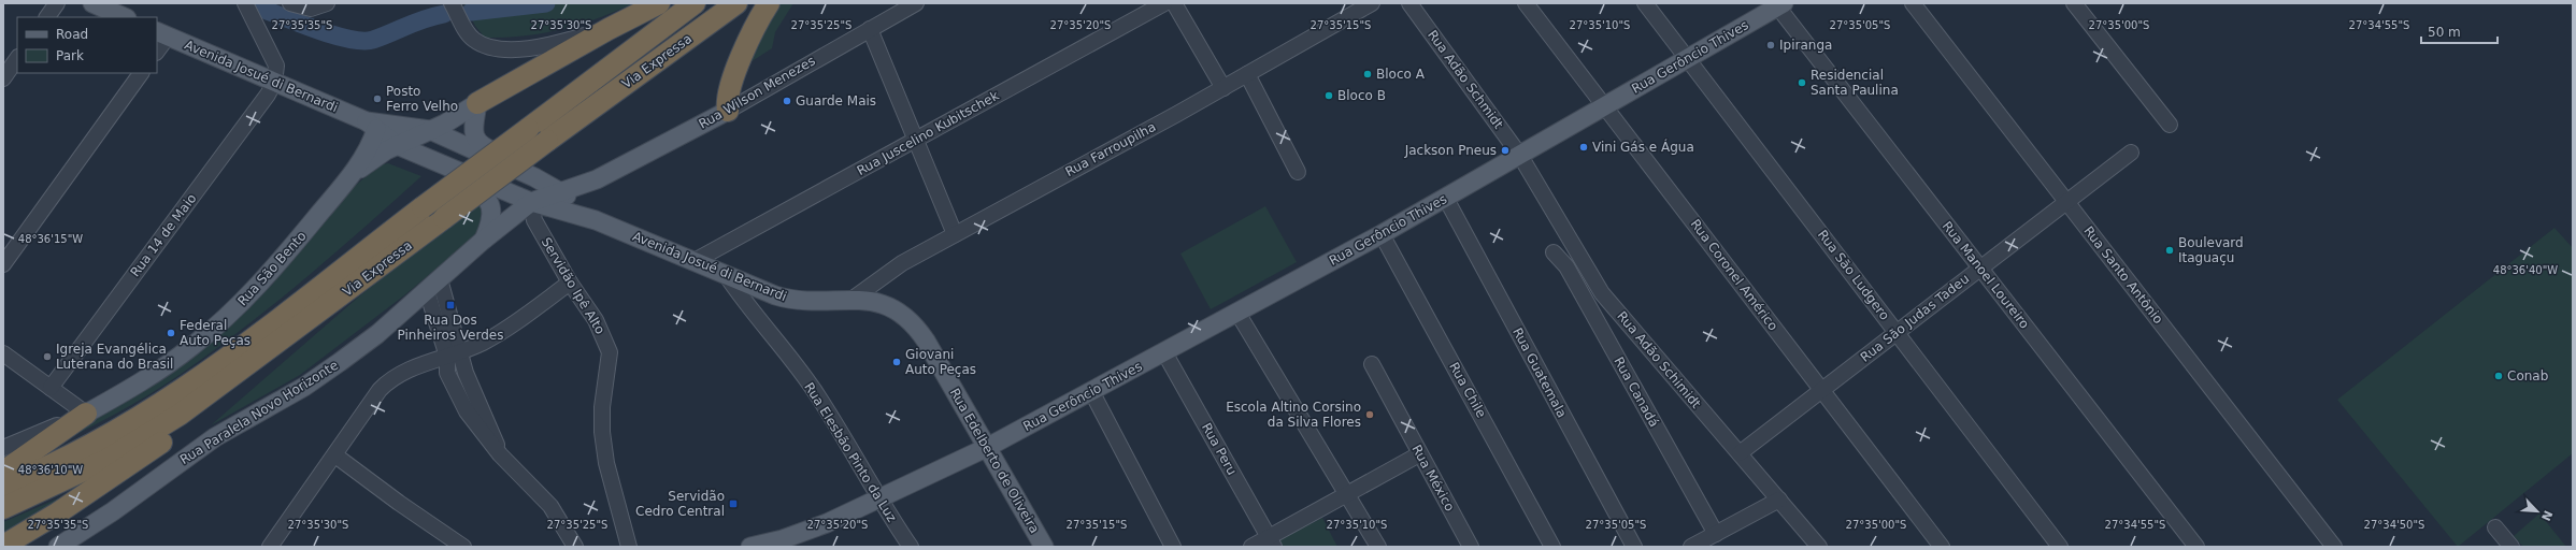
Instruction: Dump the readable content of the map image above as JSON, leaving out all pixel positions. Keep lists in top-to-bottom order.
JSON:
{
  "streets": {
    "highway": ["Via Expressa"],
    "main road": [
      "Rua Gerôncio Thives",
      "Avenida Josué di Bernardi",
      "Rua Wilson Menezes",
      "Rua São Bento",
      "Rua Paralela Novo Horizonte",
      "Rua Edelberto de Oliveira"
    ],
    "street": [
      "Rua Adão Schmidt",
      "Rua Juscelino Kubitschek",
      "Rua Farroupilha",
      "Rua 14 de Maio",
      "Rua Coronel Américo",
      "Rua São Ludgero",
      "Rua Manoel Loureiro",
      "Rua Santo Antônio",
      "Servidão Ipê Alto",
      "Rua São Judas Tadeu",
      "Rua Adão Schimidt",
      "Rua Guatemala",
      "Rua Chile",
      "Rua Canadá",
      "Rua Peru",
      "Rua Elesbão Pinto da Luz",
      "Rua México"
    ]
  },
  "crossings": [
    ["Rua Gerôncio Thives", "Rua Adão Schmidt"],
    ["Rua Gerôncio Thives", "Rua Coronel Américo"],
    ["Rua Gerôncio Thives", "Rua São Ludgero"],
    ["Rua Gerôncio Thives", "Rua Manoel Loureiro"],
    ["Rua Gerôncio Thives", "Rua Adão Schimidt"],
    ["Rua Gerôncio Thives", "Rua Guatemala"],
    ["Rua Gerôncio Thives", "Rua Chile"],
    ["Rua Gerôncio Thives", "Rua Peru"],
    ["Rua Gerôncio Thives", "Rua Elesbão Pinto da Luz"],
    ["Rua Gerôncio Thives", "Rua Edelberto de Oliveira"],
    ["Avenida Josué di Bernardi", "Rua Wilson Menezes"],
    ["Avenida Josué di Bernardi", "Rua Juscelino Kubitschek"],
    ["Avenida Josué di Bernardi", "Rua Farroupilha"],
    ["Avenida Josué di Bernardi", "Rua 14 de Maio"],
    ["Avenida Josué di Bernardi", "Rua São Bento"],
    ["Avenida Josué di Bernardi", "Servidão Ipê Alto"],
    ["Avenida Josué di Bernardi", "Rua Paralela Novo Horizonte"],
    ["Avenida Josué di Bernardi", "Rua Elesbão Pinto da Luz"],
    ["Avenida Josué di Bernardi", "Rua Edelberto de Oliveira"],
    ["Rua Adão Schmidt", "Rua Adão Schimidt"],
    ["Rua Wilson Menezes", "Servidão Ipê Alto"],
    ["Rua Wilson Menezes", "Rua Paralela Novo Horizonte"],
    ["Rua Farroupilha", "Rua Edelberto de Oliveira"],
    ["Rua Coronel Américo", "Rua São Judas Tadeu"],
    ["Rua São Ludgero", "Rua São Judas Tadeu"],
    ["Rua Manoel Loureiro", "Rua São Judas Tadeu"],
    ["Rua Santo Antônio", "Rua São Judas Tadeu"],
    ["Servidão Ipê Alto", "Rua Paralela Novo Horizonte"],
    ["Rua São Judas Tadeu", "Rua Adão Schimidt"]
  ],
  "places": {
    "other": [
      "Ipiranga",
      "Bloco A",
      "Residencial Santa Paulina",
      "Bloco B",
      "Posto Ferro Velho",
      "Guarde Mais",
      "Vini Gás e Água",
      "Jackson Pneus",
      "Boulevard Itaguaçu",
      "Federal Auto Peças",
      "Igreja Evangélica Luterana do Brasil",
      "Giovani Auto Peças",
      "Conab",
      "Escola Altino Corsino da Silva Flores"
    ],
    "transit": ["Rua Dos Pinheiros Verdes", "Servidão Cedro Central"]
  },
  "legend": ["Road", "Park"],
  "scale_bar": "50 m",
  "north": "bottom right",
  "coordinates": [
    "27°35'35\"S",
    "27°35'30\"S",
    "27°35'25\"S",
    "27°35'20\"S",
    "27°35'15\"S",
    "27°35'10\"S",
    "27°35'05\"S",
    "27°35'00\"S",
    "27°34'55\"S",
    "48°36'15\"W",
    "48°36'40\"W",
    "48°36'10\"W",
    "27°34'50\"S"
  ]
}
